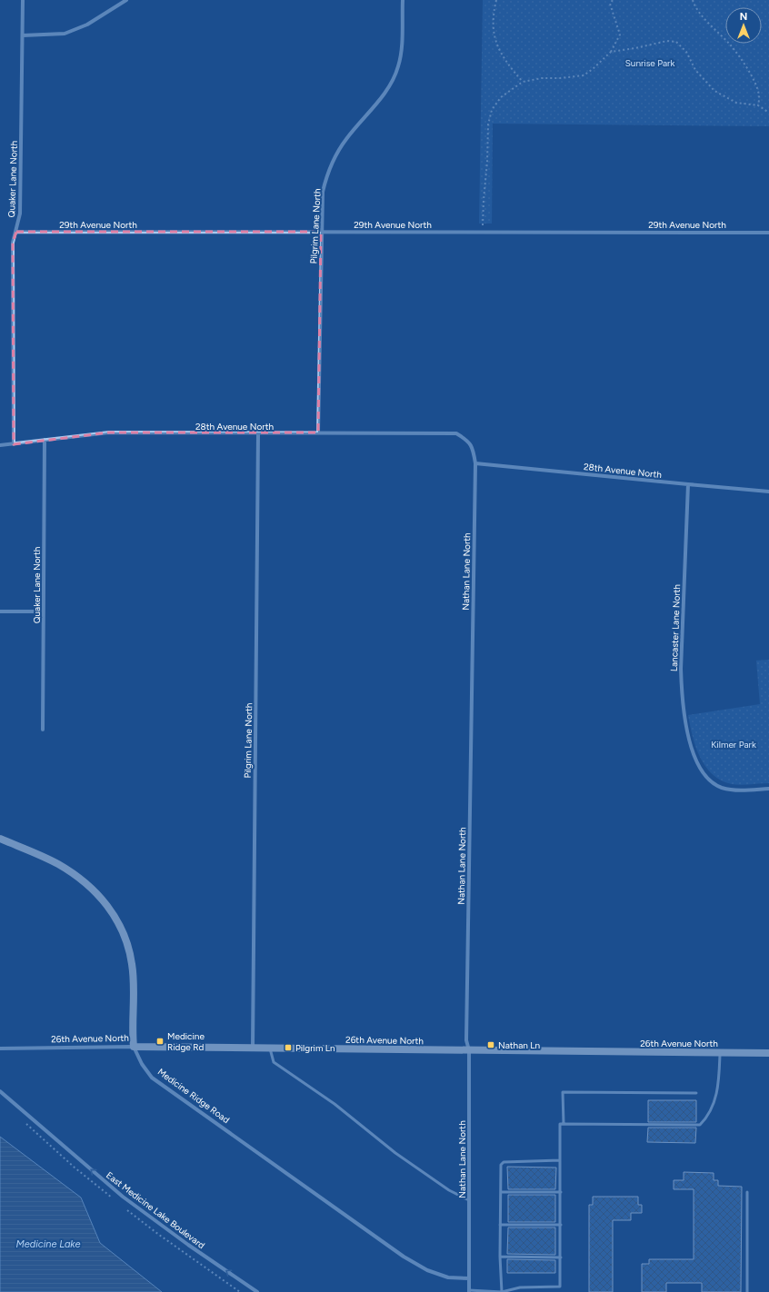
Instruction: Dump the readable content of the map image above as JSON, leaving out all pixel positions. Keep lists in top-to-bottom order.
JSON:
{
  "streets": {
    "street": [
      "Quaker Lane North",
      "29th Avenue North",
      "Pilgrim Lane North",
      "28th Avenue North",
      "Nathan Lane North",
      "Lancaster Lane North",
      "26th Avenue North",
      "Medicine Ridge Road",
      "East Medicine Lake Boulevard"
    ]
  },
  "crossings": [
    ["Quaker Lane North", "29th Avenue North"],
    ["Quaker Lane North", "28th Avenue North"],
    ["29th Avenue North", "Pilgrim Lane North"],
    ["Pilgrim Lane North", "28th Avenue North"],
    ["Pilgrim Lane North", "26th Avenue North"],
    ["28th Avenue North", "Nathan Lane North"],
    ["28th Avenue North", "Lancaster Lane North"],
    ["Nathan Lane North", "26th Avenue North"],
    ["Nathan Lane North", "Medicine Ridge Road"],
    ["26th Avenue North", "Medicine Ridge Road"]
  ],
  "one_way": ["East Medicine Lake Boulevard"],
  "water": ["Medicine Lake"],
  "parks": ["Sunrise Park", "Kilmer Park"],
  "places": {
    "transit": ["Medicine Ridge Rd", "Nathan Ln", "Pilgrim Ln"]
  },
  "north": "top"
}
